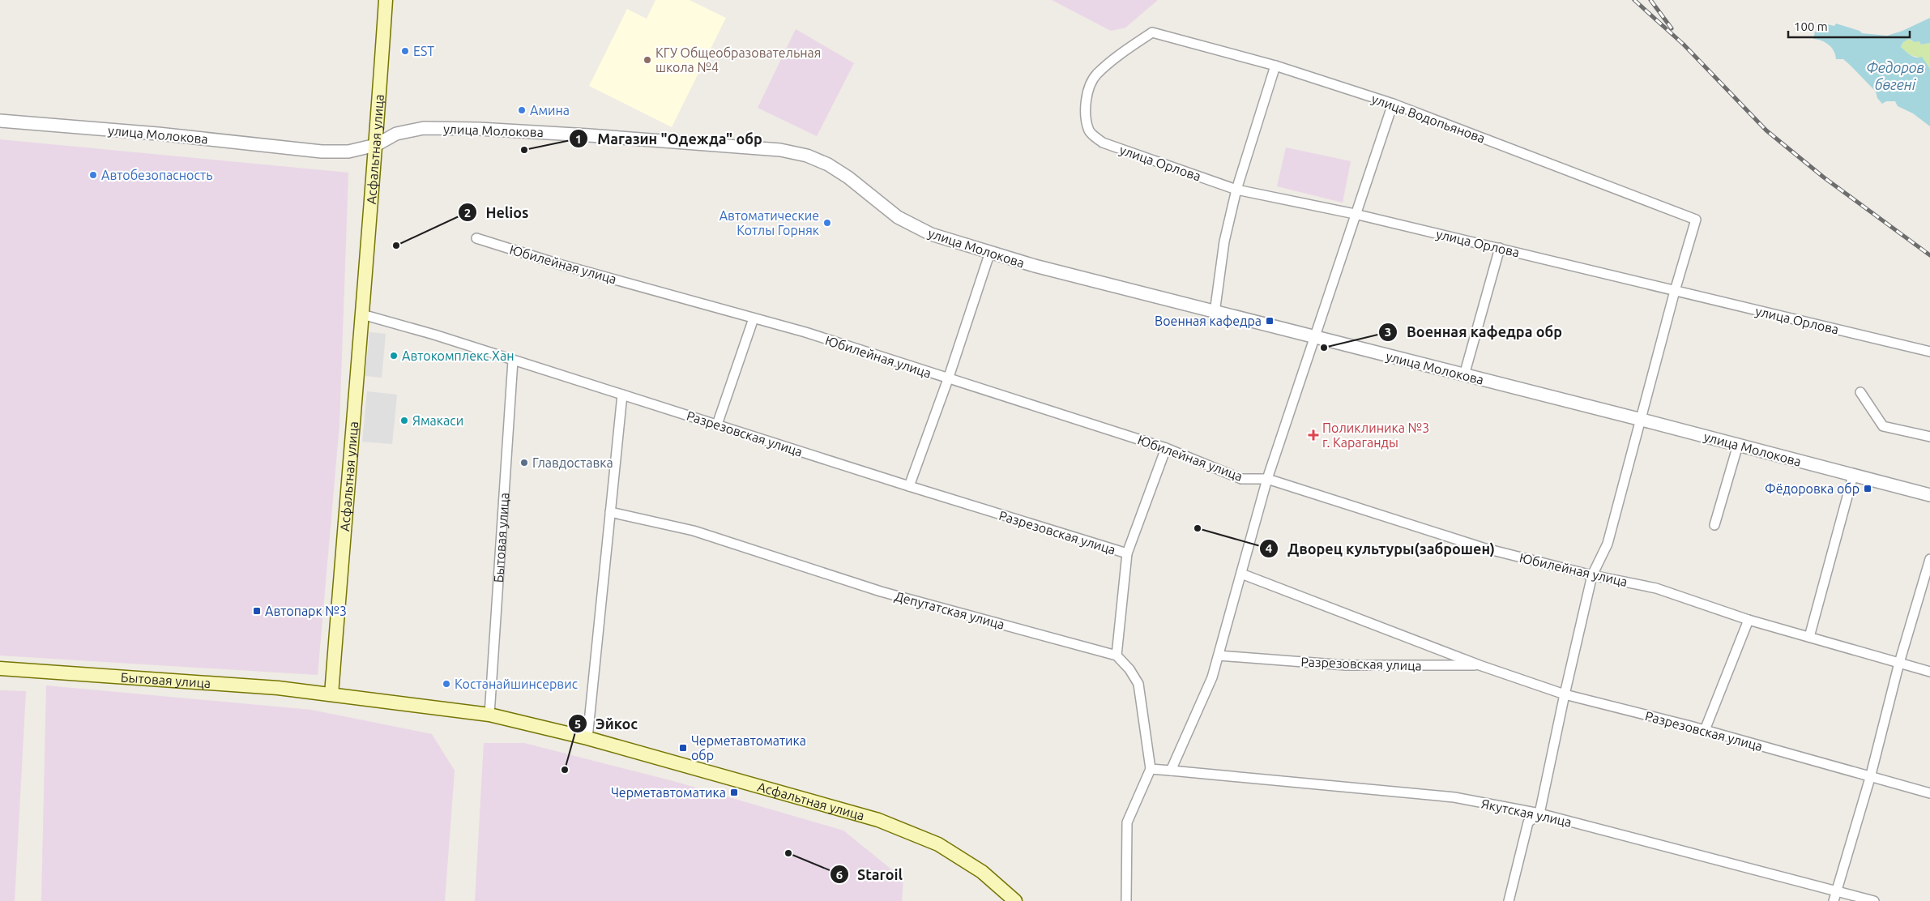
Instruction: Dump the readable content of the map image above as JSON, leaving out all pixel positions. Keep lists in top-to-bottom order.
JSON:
{
  "streets": {
    "main road": ["Асфальтная улица", "Бытовая улица"],
    "street": [
      "улица Водопьянова",
      "улица Молокова",
      "улица Орлова",
      "Юбилейная улица",
      "Разрезовская улица",
      "Депутатская улица",
      "Якутская улица"
    ]
  },
  "crossings": [
    ["улица Водопьянова", "улица Орлова"],
    ["улица Молокова", "Асфальтная улица"],
    ["Асфальтная улица", "Разрезовская улица"],
    ["Асфальтная улица", "Бытовая улица"],
    ["Разрезовская улица", "Бытовая улица"]
  ],
  "water": ["Федоров бөгені"],
  "places": {
    "other": [
      "EST",
      "КГУ Общеобразовательная школа №4",
      "Амина",
      "Магазин \"Одежда\" обр",
      "Автобезопасность",
      "Автоматические Котлы Горняк",
      "Helios",
      "Военная кафедра обр",
      "Автокомплекс Хан",
      "Ямакаси",
      "Главдоставка",
      "Дворец культуры(заброшен)",
      "Костанайшинсервис",
      "Эйкос",
      "Staroil"
    ],
    "transit": [
      "Военная кафедра",
      "Фёдоровка обр",
      "Автопарк №3",
      "Черметавтоматика обр",
      "Черметавтоматика"
    ],
    "health": ["Поликлиника №3 г. Караганды"]
  },
  "scale_bar": "100 m"
}
